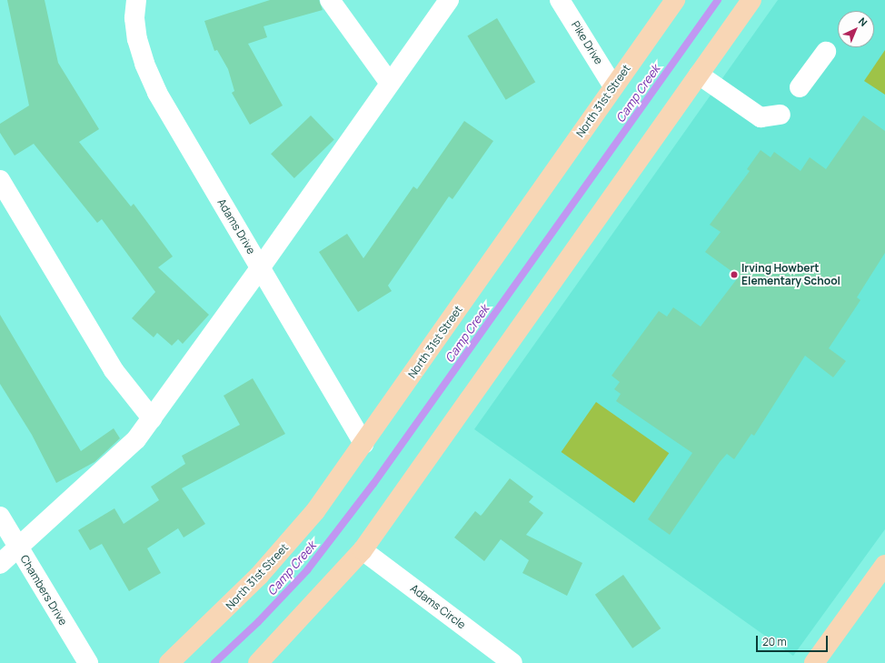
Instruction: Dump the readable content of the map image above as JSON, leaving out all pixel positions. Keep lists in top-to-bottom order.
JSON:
{
  "streets": {
    "main road": ["North 31st Street"],
    "street": [
      "Pike Drive",
      "Adams Drive",
      "Chambers Drive",
      "Adams Circle"
    ]
  },
  "crossings": [
    ["Pike Drive", "North 31st Street"],
    ["North 31st Street", "Adams Drive"]
  ],
  "water": ["Camp Creek"],
  "places": ["Irving Howbert Elementary School"],
  "scale_bar": "20 m",
  "north": "top right"
}
